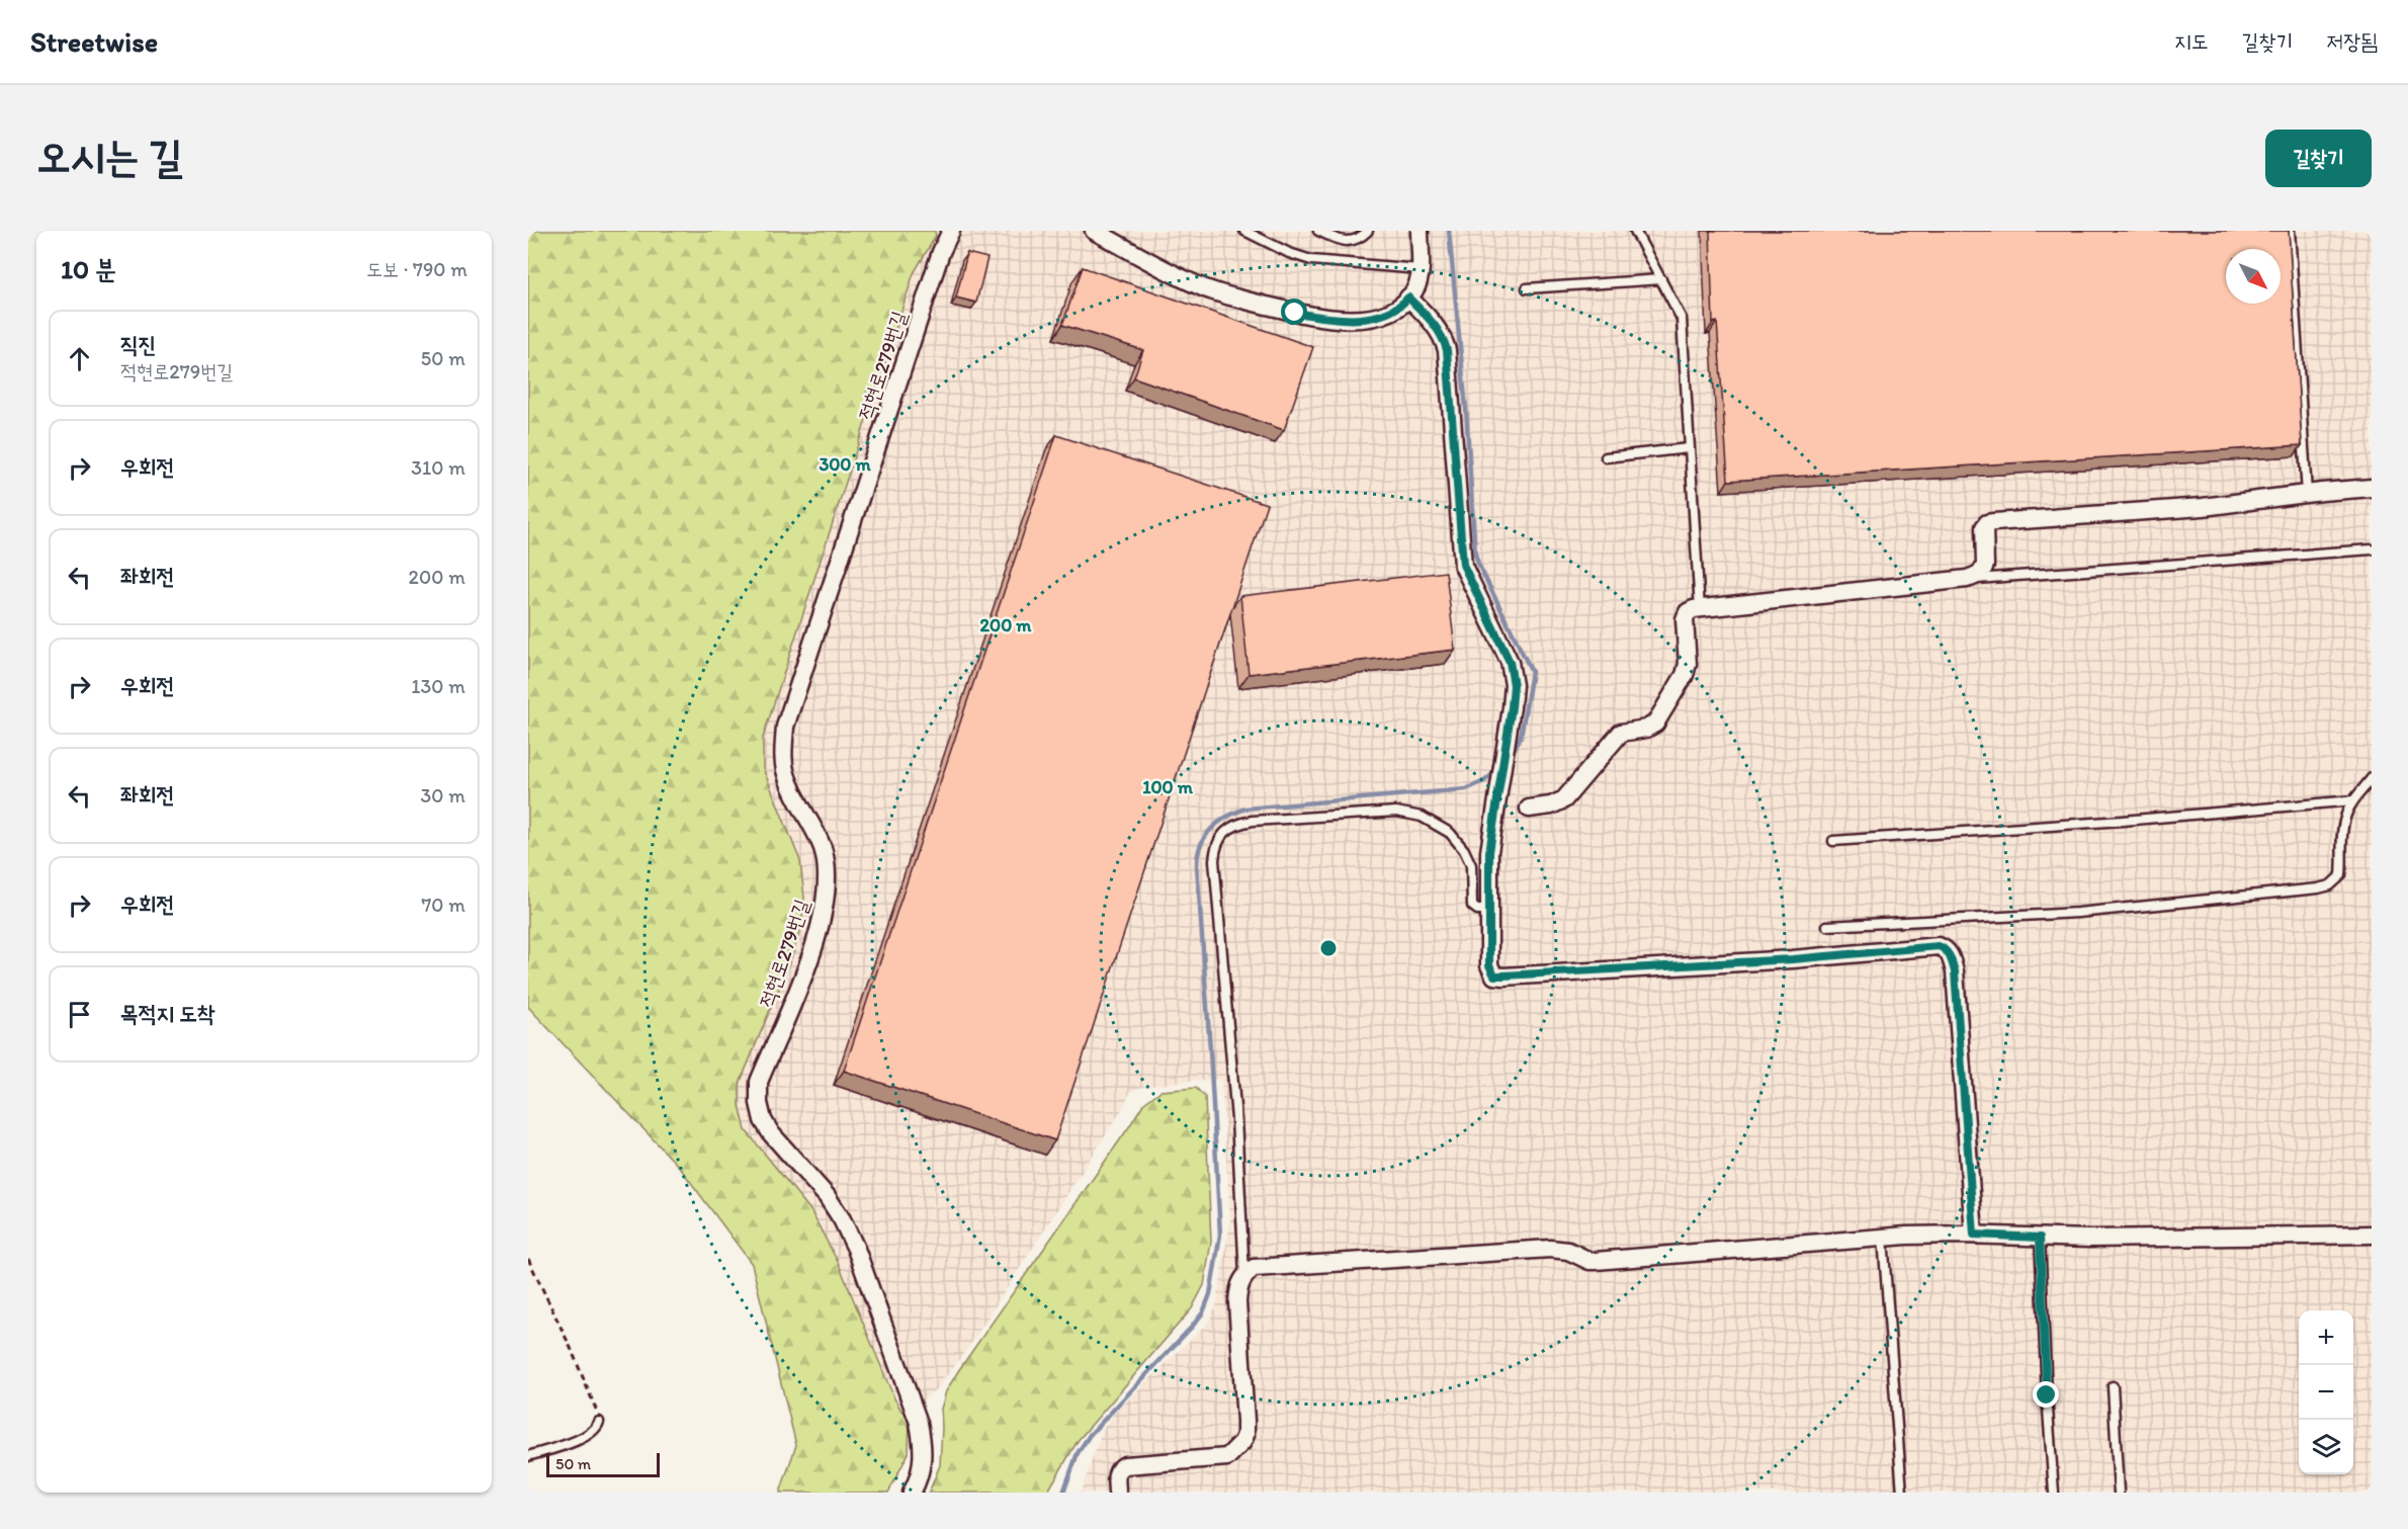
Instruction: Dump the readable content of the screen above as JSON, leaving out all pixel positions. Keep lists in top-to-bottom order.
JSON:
{
  "streets": {
    "street": ["적현로279번길"]
  },
  "scale_bar": "50 m",
  "north": "bottom right",
  "page": {
    "header": "Streetwise",
    "nav": ["지도", "길찾기", "저장됨"],
    "buttons": "길찾기",
    "title": "오시는 길",
    "heading": ["10 분", "도보 · 790 m"],
    "list": [
      ["직진", "적현로279번길", "50 m"],
      ["우회전", "310 m"],
      ["좌회전", "200 m"],
      ["우회전", "130 m"],
      ["좌회전", "30 m"],
      ["우회전", "70 m"],
      "목적지 도착"
    ],
    "map_buttons": ["+", "−"],
    "scale": "50 m"
  },
  "rings": ["300 m", "200 m", "100 m"]
}
